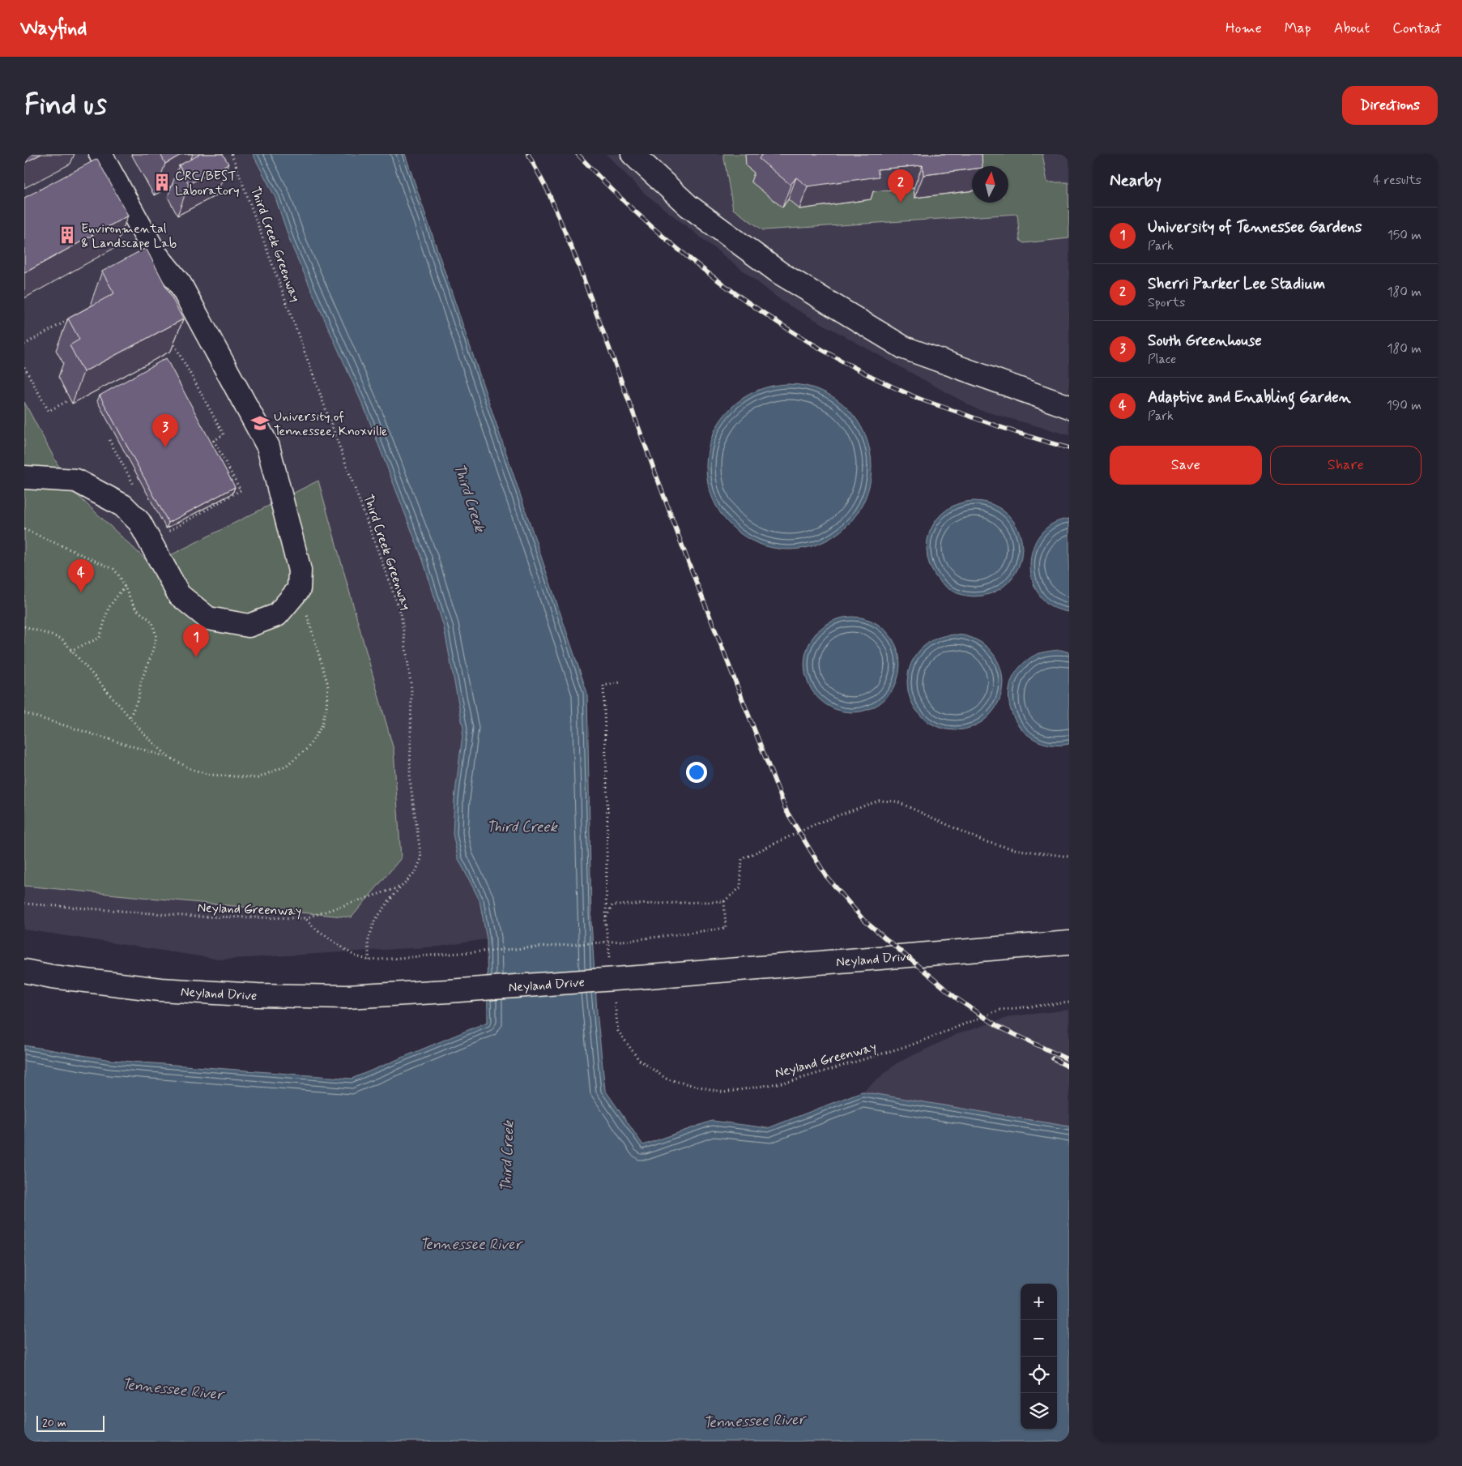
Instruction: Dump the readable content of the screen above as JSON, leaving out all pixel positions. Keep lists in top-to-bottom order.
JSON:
{
  "streets": {
    "main road": ["Neyland Drive"],
    "path": ["Third Creek Greenway", "Neyland Greenway"]
  },
  "crossings": [
    ["Third Creek Greenway", "Neyland Greenway"]
  ],
  "water": ["Third Creek", "Tennessee River"],
  "places": {
    "building": ["CRC/BEST Laboratory", "Environmental & Landscape Lab"],
    "school or university": ["University of Tennessee, Knoxville"]
  },
  "scale_bar": "20 m",
  "north": "top",
  "page": {
    "header": "Wayfind",
    "nav": [
      "Home",
      "Map",
      "About",
      "Contact"
    ],
    "buttons": [
      "Directions",
      ["Save", "Share"]
    ],
    "title": "Find us",
    "heading": ["Nearby", "4 results"],
    "pins": [
      "2",
      "3",
      "4",
      "1"
    ],
    "list": [
      {
        "mark": "1",
        "name": "University of Tennessee Gardens",
        "note": "Park",
        "value": "150 m"
      },
      {
        "mark": "2",
        "name": "Sherri Parker Lee Stadium",
        "note": "Sports",
        "value": "180 m"
      },
      {
        "mark": "3",
        "name": "South Greenhouse",
        "note": "Place",
        "value": "180 m"
      },
      {
        "mark": "4",
        "name": "Adaptive and Enabling Garden",
        "note": "Park",
        "value": "190 m"
      }
    ],
    "map_buttons": ["+", "−"],
    "scale": "20 m"
  }
}
